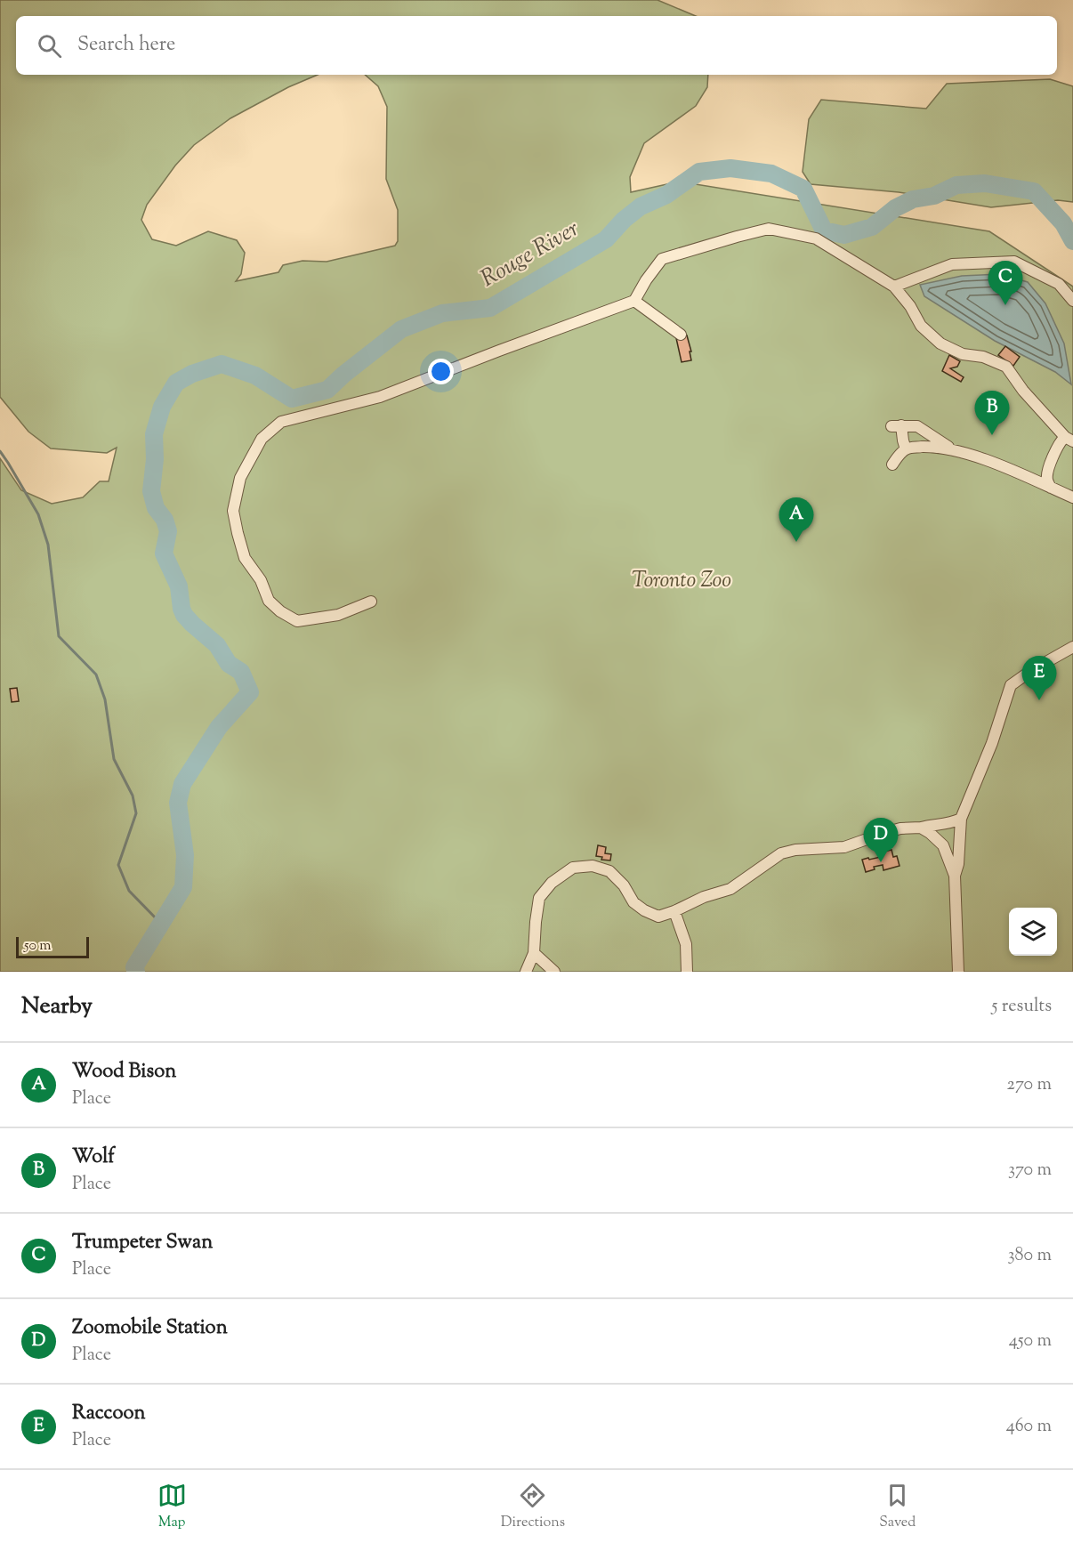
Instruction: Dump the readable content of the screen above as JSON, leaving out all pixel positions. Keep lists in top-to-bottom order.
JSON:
{
  "water": ["Rouge River"],
  "parks": ["Toronto Zoo"],
  "scale_bar": "50 m",
  "page": {
    "search": "Search here",
    "pins": [
      "C",
      "B",
      "A",
      "E",
      "D"
    ],
    "scale": "50 m",
    "heading": ["Nearby", "5 results"],
    "list": [
      {
        "mark": "A",
        "name": "Wood Bison",
        "note": "Place",
        "value": "270 m"
      },
      {
        "mark": "B",
        "name": "Wolf",
        "note": "Place",
        "value": "370 m"
      },
      {
        "mark": "C",
        "name": "Trumpeter Swan",
        "note": "Place",
        "value": "380 m"
      },
      {
        "mark": "D",
        "name": "Zoomobile Station",
        "note": "Place",
        "value": "450 m"
      },
      {
        "mark": "E",
        "name": "Raccoon",
        "note": "Place",
        "value": "460 m"
      }
    ],
    "nav": ["Map", "Directions", "Saved"]
  }
}
